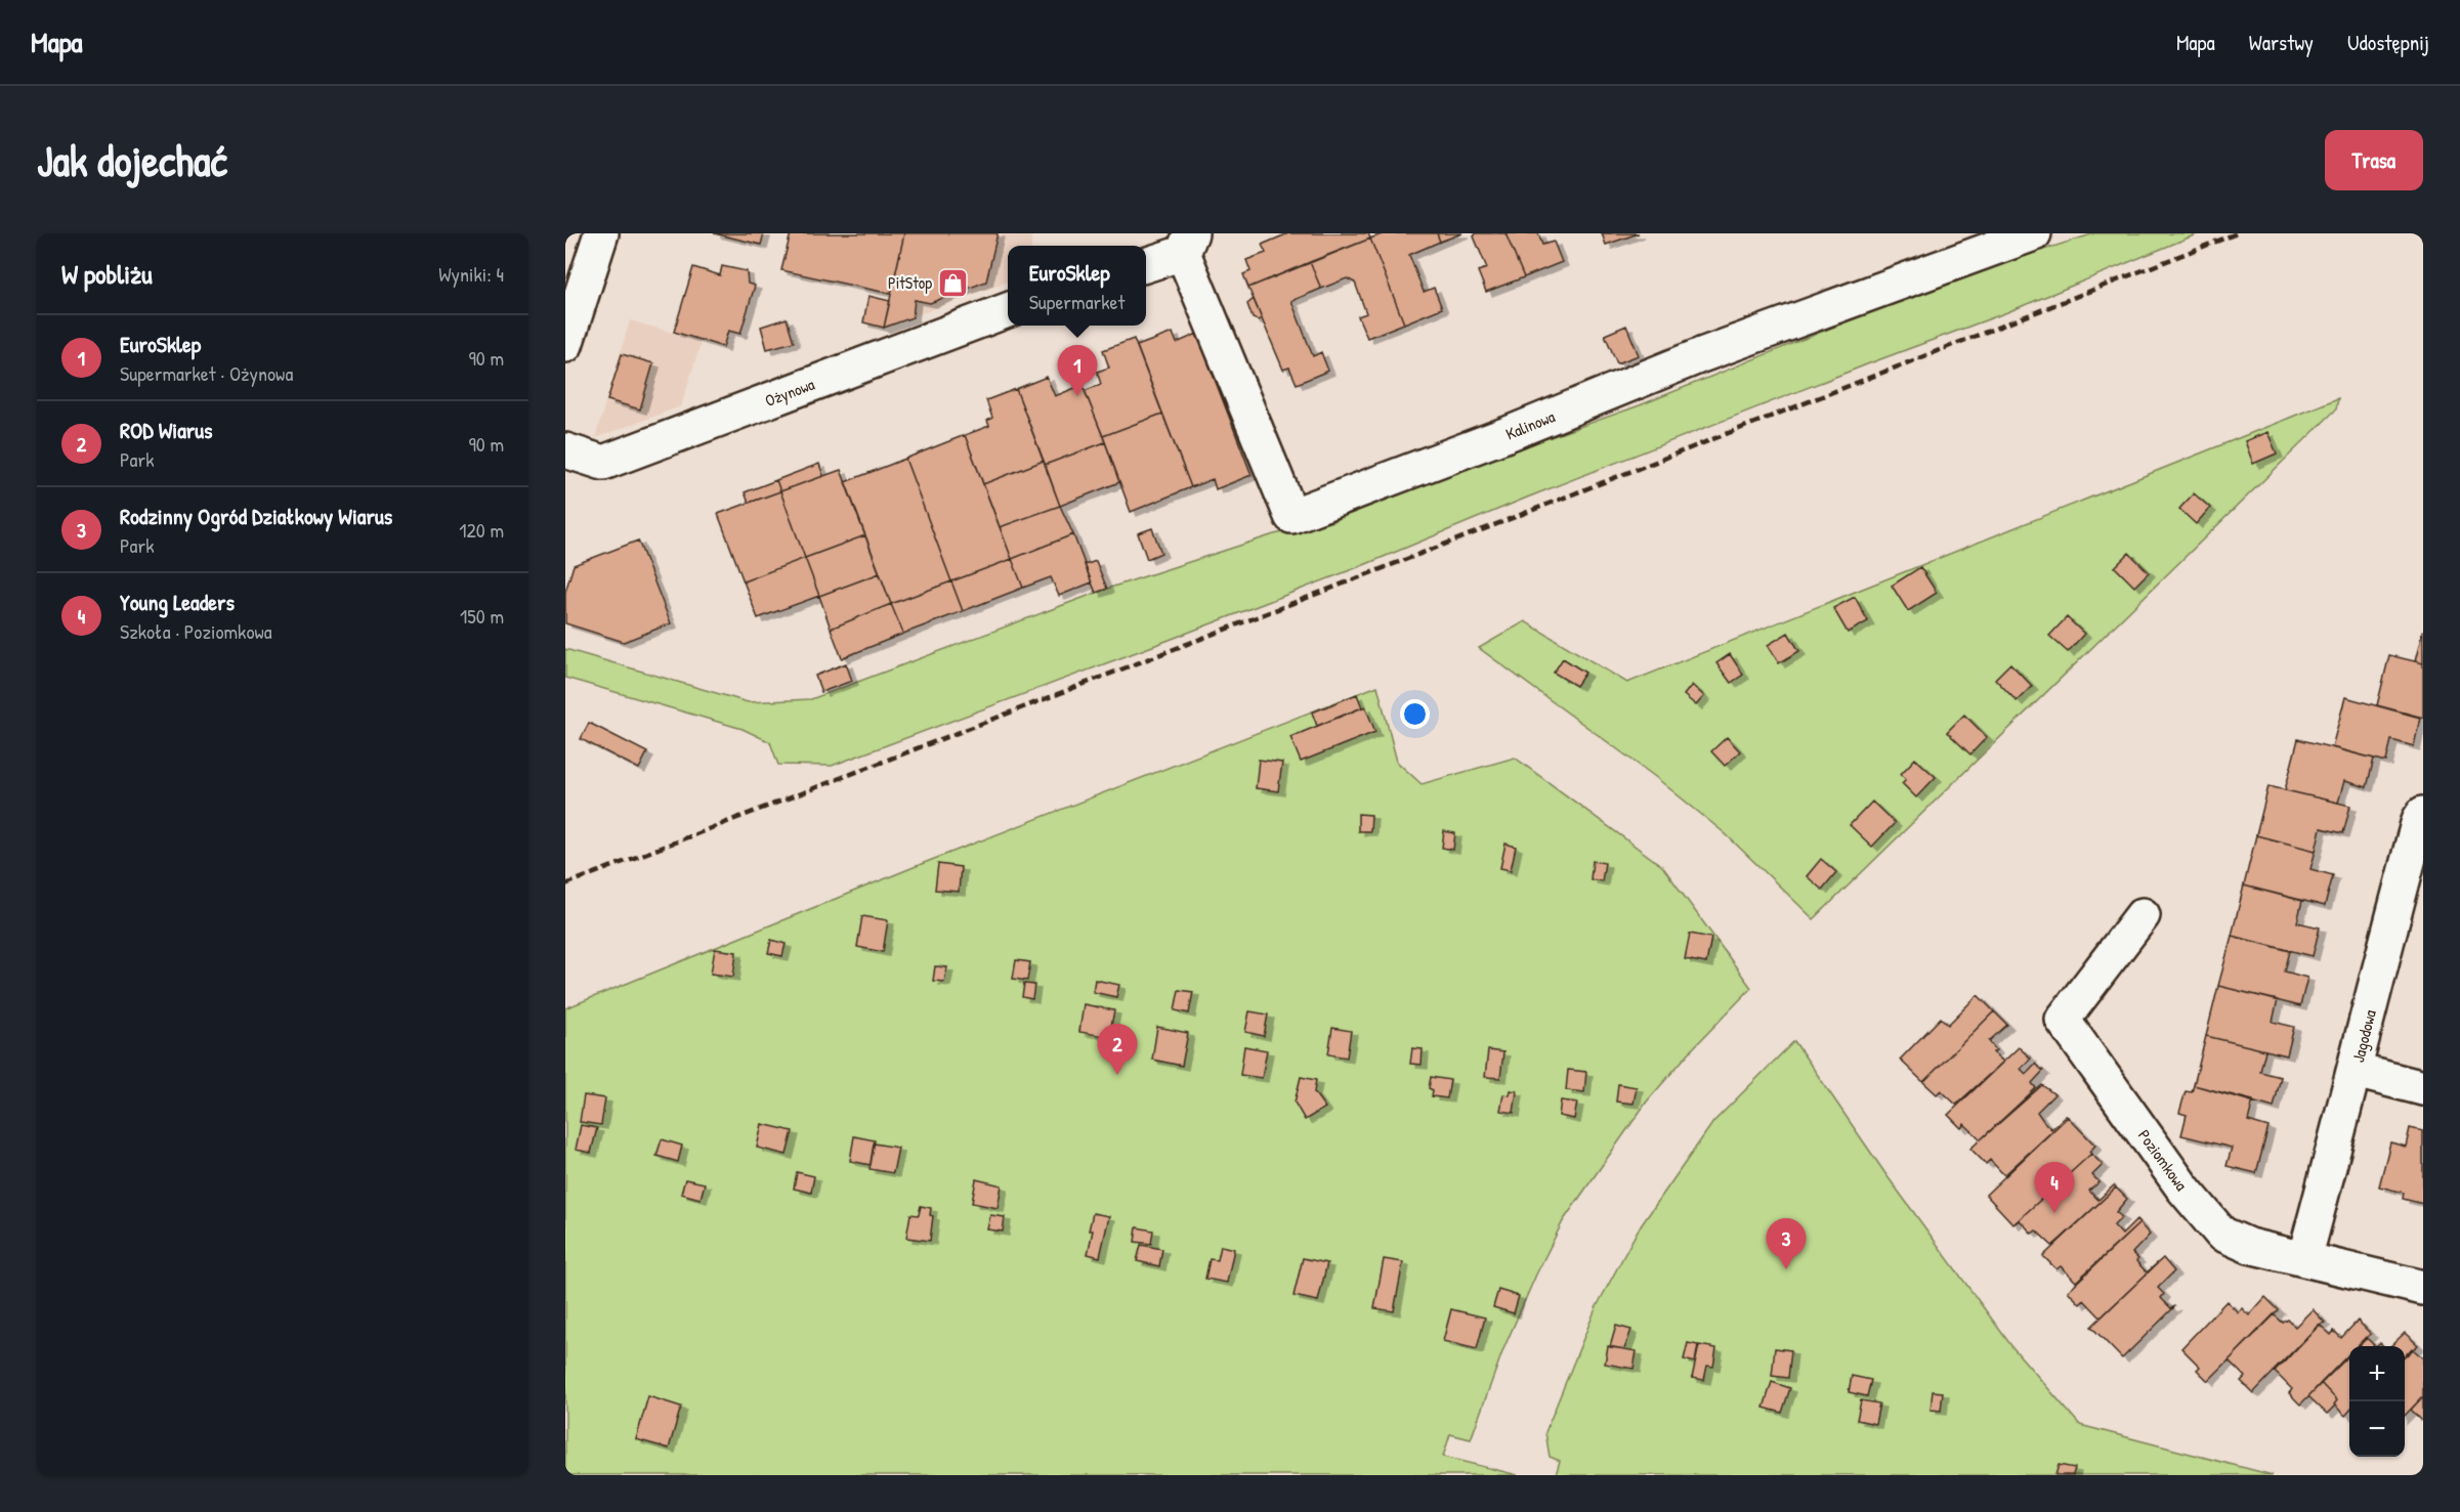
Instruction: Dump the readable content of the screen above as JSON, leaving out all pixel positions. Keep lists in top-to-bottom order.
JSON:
{
  "streets": {
    "street": [
      "Ożynowa",
      "Kalinowa",
      "Jagodowa",
      "Poziomkowa"
    ]
  },
  "crossings": [
    ["Jagodowa", "Poziomkowa"]
  ],
  "places": {
    "shop": ["PitStop"]
  },
  "page": {
    "header": "Mapa",
    "nav": ["Mapa", "Warstwy", "Udostępnij"],
    "buttons": "Trasa",
    "title": "Jak dojechać",
    "heading": ["W pobliżu", "Wyniki: 4"],
    "popup": ["EuroSklep", "Supermarket"],
    "list": [
      {
        "mark": "1",
        "name": "EuroSklep",
        "note": "Supermarket · Ożynowa",
        "value": "90 m"
      },
      {
        "mark": "2",
        "name": "ROD Wiarus",
        "note": "Park",
        "value": "90 m"
      },
      {
        "mark": "3",
        "name": "Rodzinny Ogród Działkowy Wiarus",
        "note": "Park",
        "value": "120 m"
      },
      {
        "mark": "4",
        "name": "Young Leaders",
        "note": "Szkoła · Poziomkowa",
        "value": "150 m"
      }
    ],
    "pins": [
      "1",
      "2",
      "4",
      "3"
    ],
    "map_buttons": ["+", "−"]
  }
}
